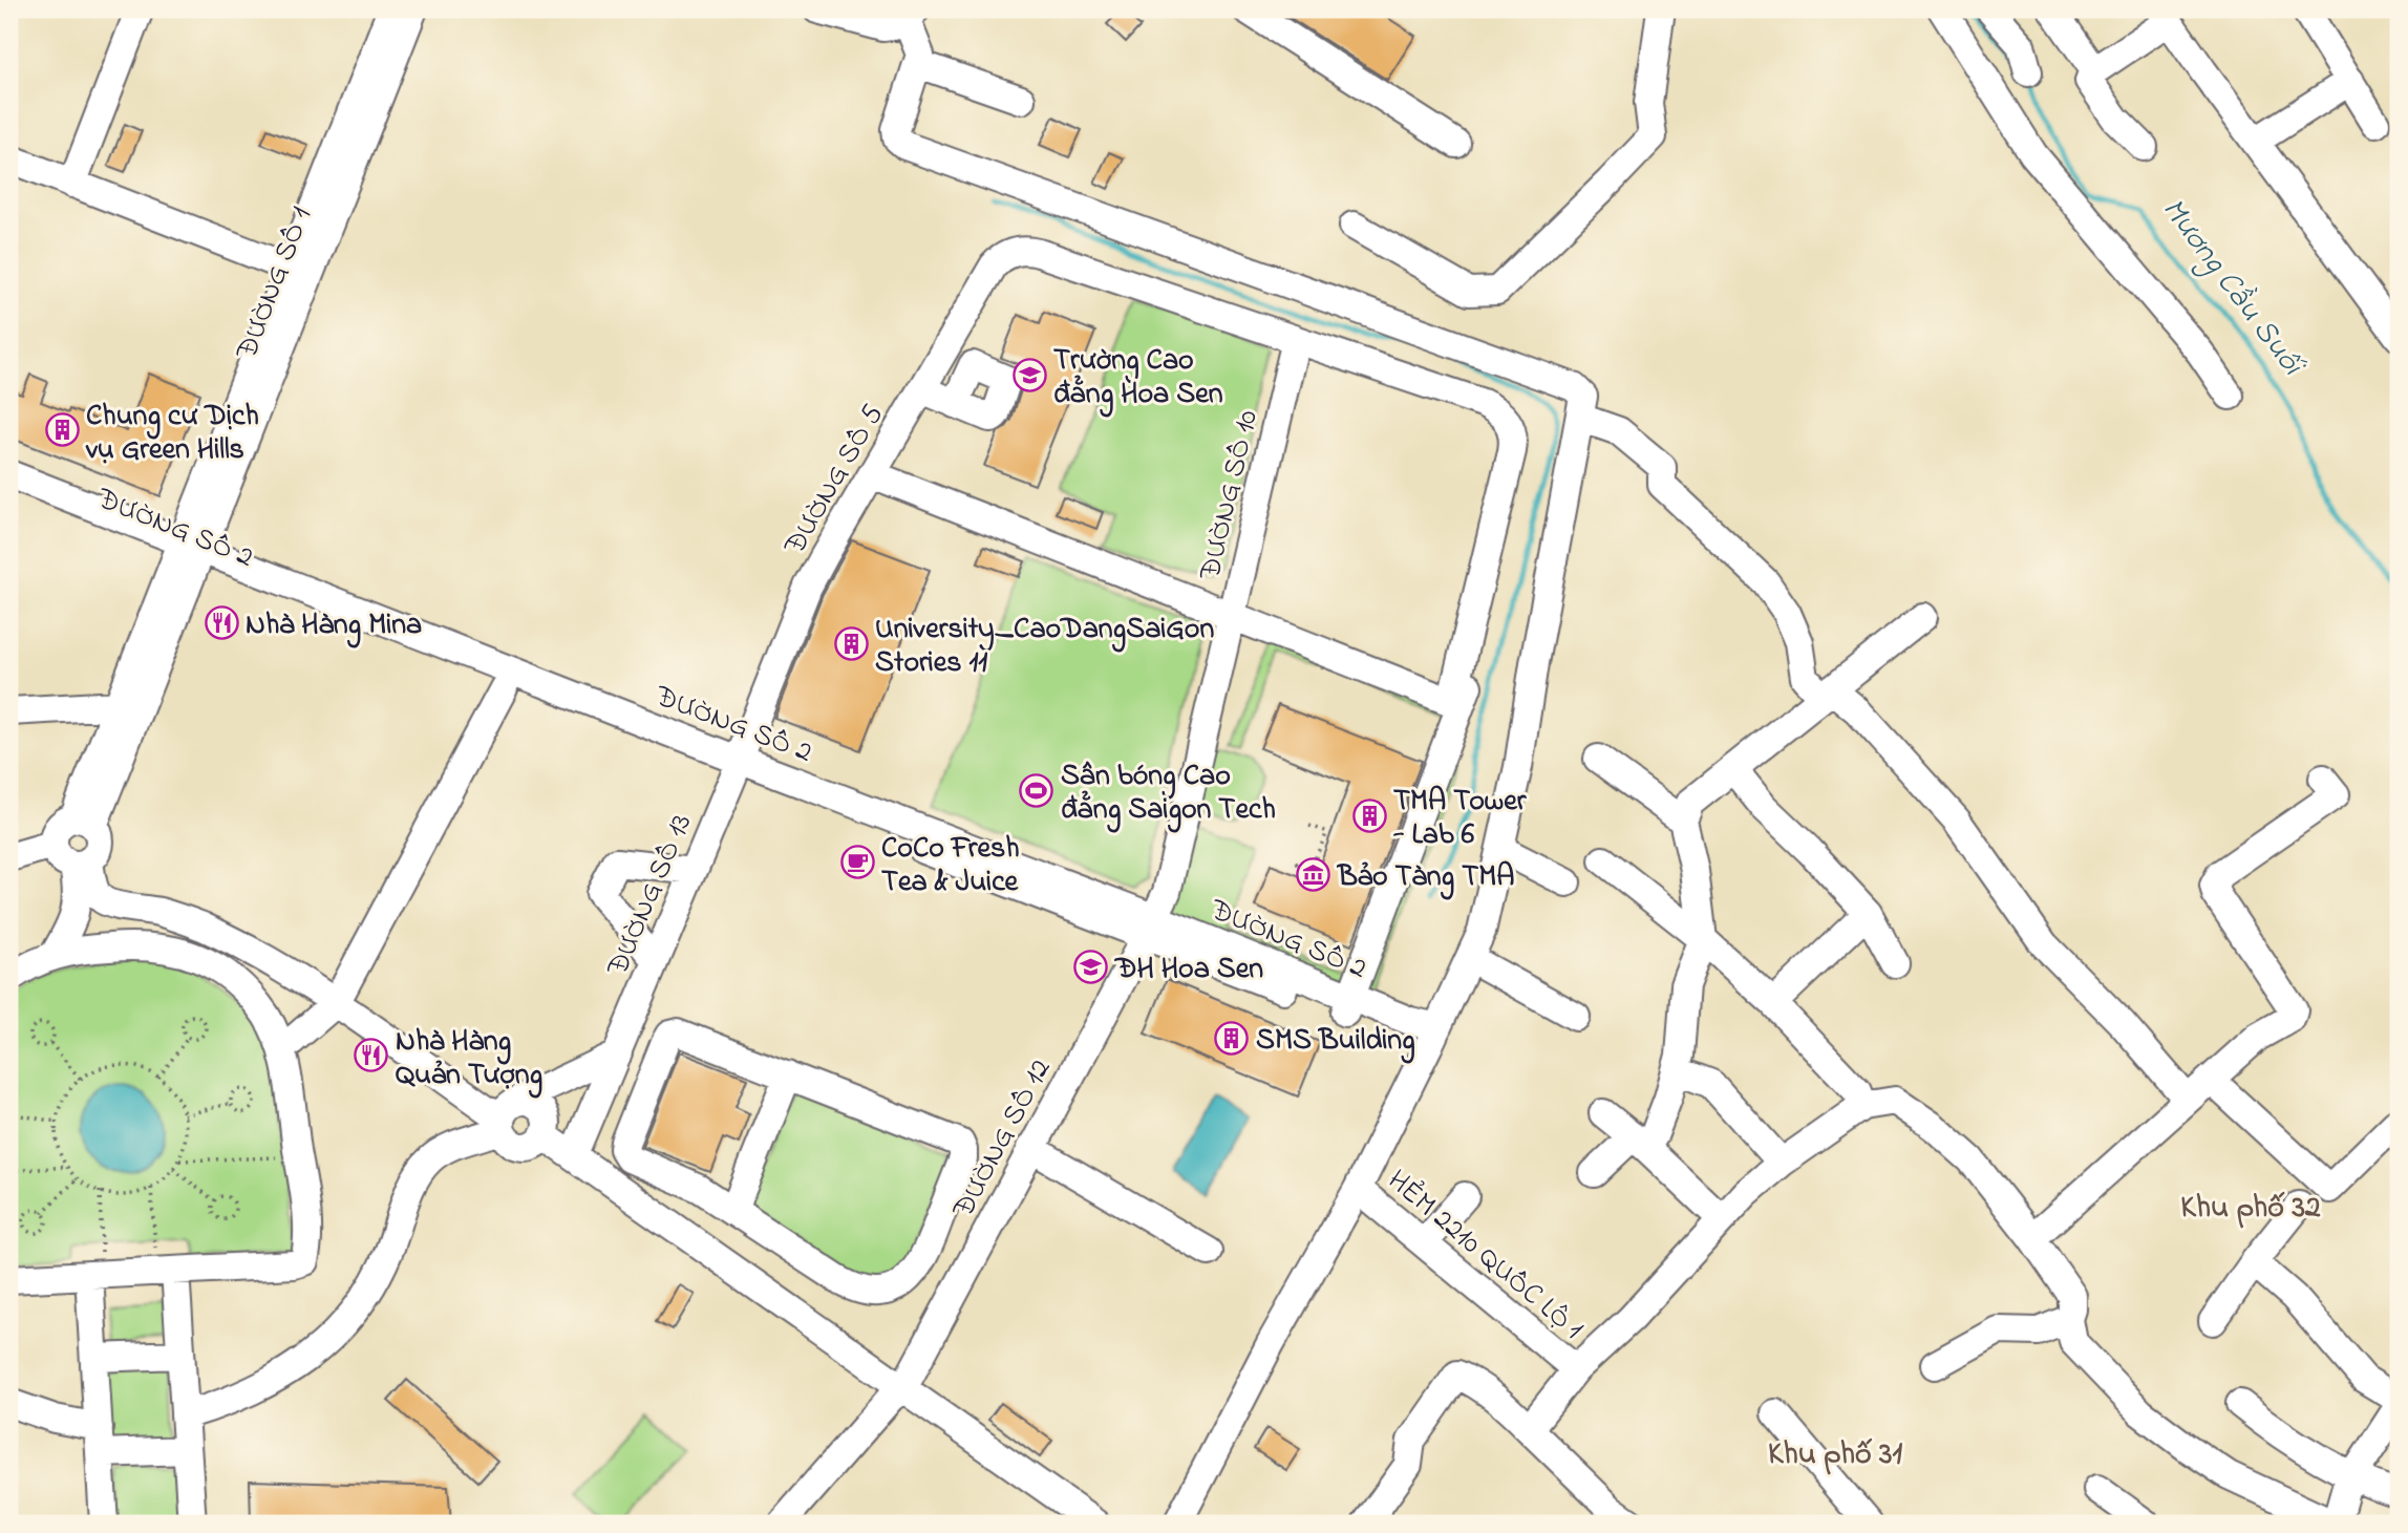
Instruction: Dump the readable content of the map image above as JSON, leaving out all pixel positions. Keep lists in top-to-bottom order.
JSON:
{
  "streets": {
    "street": [
      "ĐƯỜNG SỐ 1",
      "ĐƯỜNG SỐ 5",
      "ĐƯỜNG SỐ 10",
      "ĐƯỜNG SỐ 2",
      "ĐƯỜNG SỐ 13",
      "ĐƯỜNG SỐ 12",
      "HẺM 2210 QUỐC LỘ 1"
    ]
  },
  "crossings": [
    ["ĐƯỜNG SỐ 1", "ĐƯỜNG SỐ 2"],
    ["ĐƯỜNG SỐ 5", "ĐƯỜNG SỐ 10"],
    ["ĐƯỜNG SỐ 5", "ĐƯỜNG SỐ 2"],
    ["ĐƯỜNG SỐ 5", "ĐƯỜNG SỐ 13"],
    ["ĐƯỜNG SỐ 10", "ĐƯỜNG SỐ 2"],
    ["ĐƯỜNG SỐ 10", "ĐƯỜNG SỐ 12"],
    ["ĐƯỜNG SỐ 2", "ĐƯỜNG SỐ 13"],
    ["ĐƯỜNG SỐ 2", "ĐƯỜNG SỐ 12"]
  ],
  "districts": ["Khu phố 32", "Khu phố 31"],
  "water": ["Mương Cầu Suối"],
  "places": {
    "school or university": ["Trường Cao đẳng Hoa Sen", "ĐH Hoa Sen"],
    "building": [
      "Chung cư Dịch vụ Green Hills",
      "University_CaoDangSaiGon Stories 11",
      "TMA Tower - Lab 6",
      "SMS Building"
    ],
    "restaurant": ["Nhà Hàng Mina", "Nhà Hàng Quản Tượng"],
    "sports": ["Sân bóng Cao đẳng Saigon Tech"],
    "cafe": ["CoCo Fresh Tea & Juice"],
    "museum": ["Bảo Tàng TMA"]
  }
}
